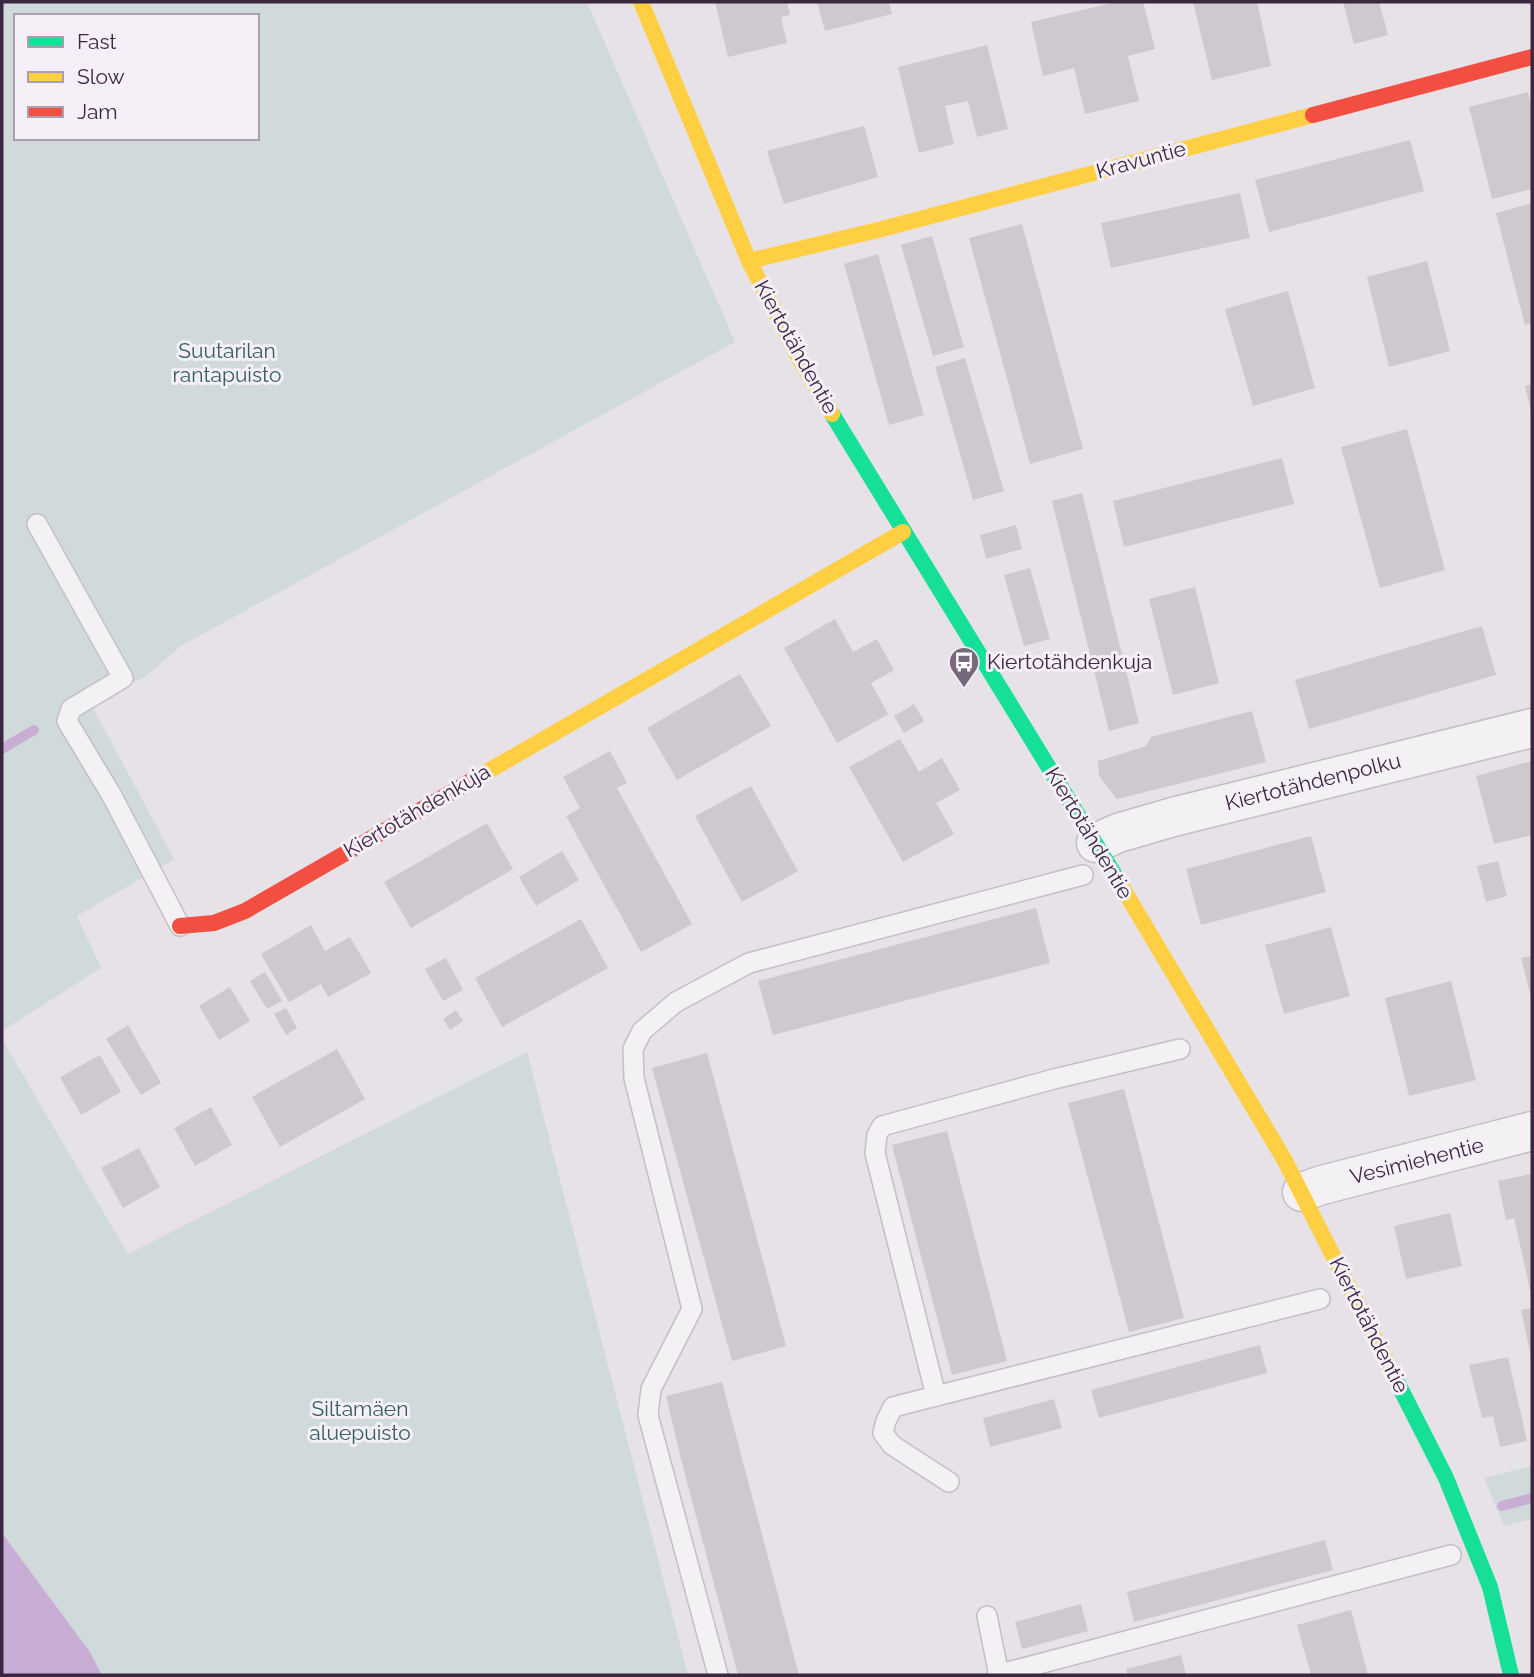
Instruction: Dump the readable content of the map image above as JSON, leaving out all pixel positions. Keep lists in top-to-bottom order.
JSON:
{
  "streets": {
    "street": [
      "Kravuntie",
      "Kiertotähdentie",
      "Kiertotähdenpolku",
      "Kiertotähdenkuja",
      "Vesimiehentie"
    ]
  },
  "crossings": [
    ["Kravuntie", "Kiertotähdentie"],
    ["Kiertotähdentie", "Kiertotähdenpolku"],
    ["Kiertotähdentie", "Kiertotähdenkuja"],
    ["Kiertotähdentie", "Vesimiehentie"]
  ],
  "parks": ["Suutarilan rantapuisto", "Siltamäen aluepuisto"],
  "places": {
    "bus stop": ["Kiertotähdenkuja"]
  },
  "legend": ["Fast", "Slow", "Jam"]
}
